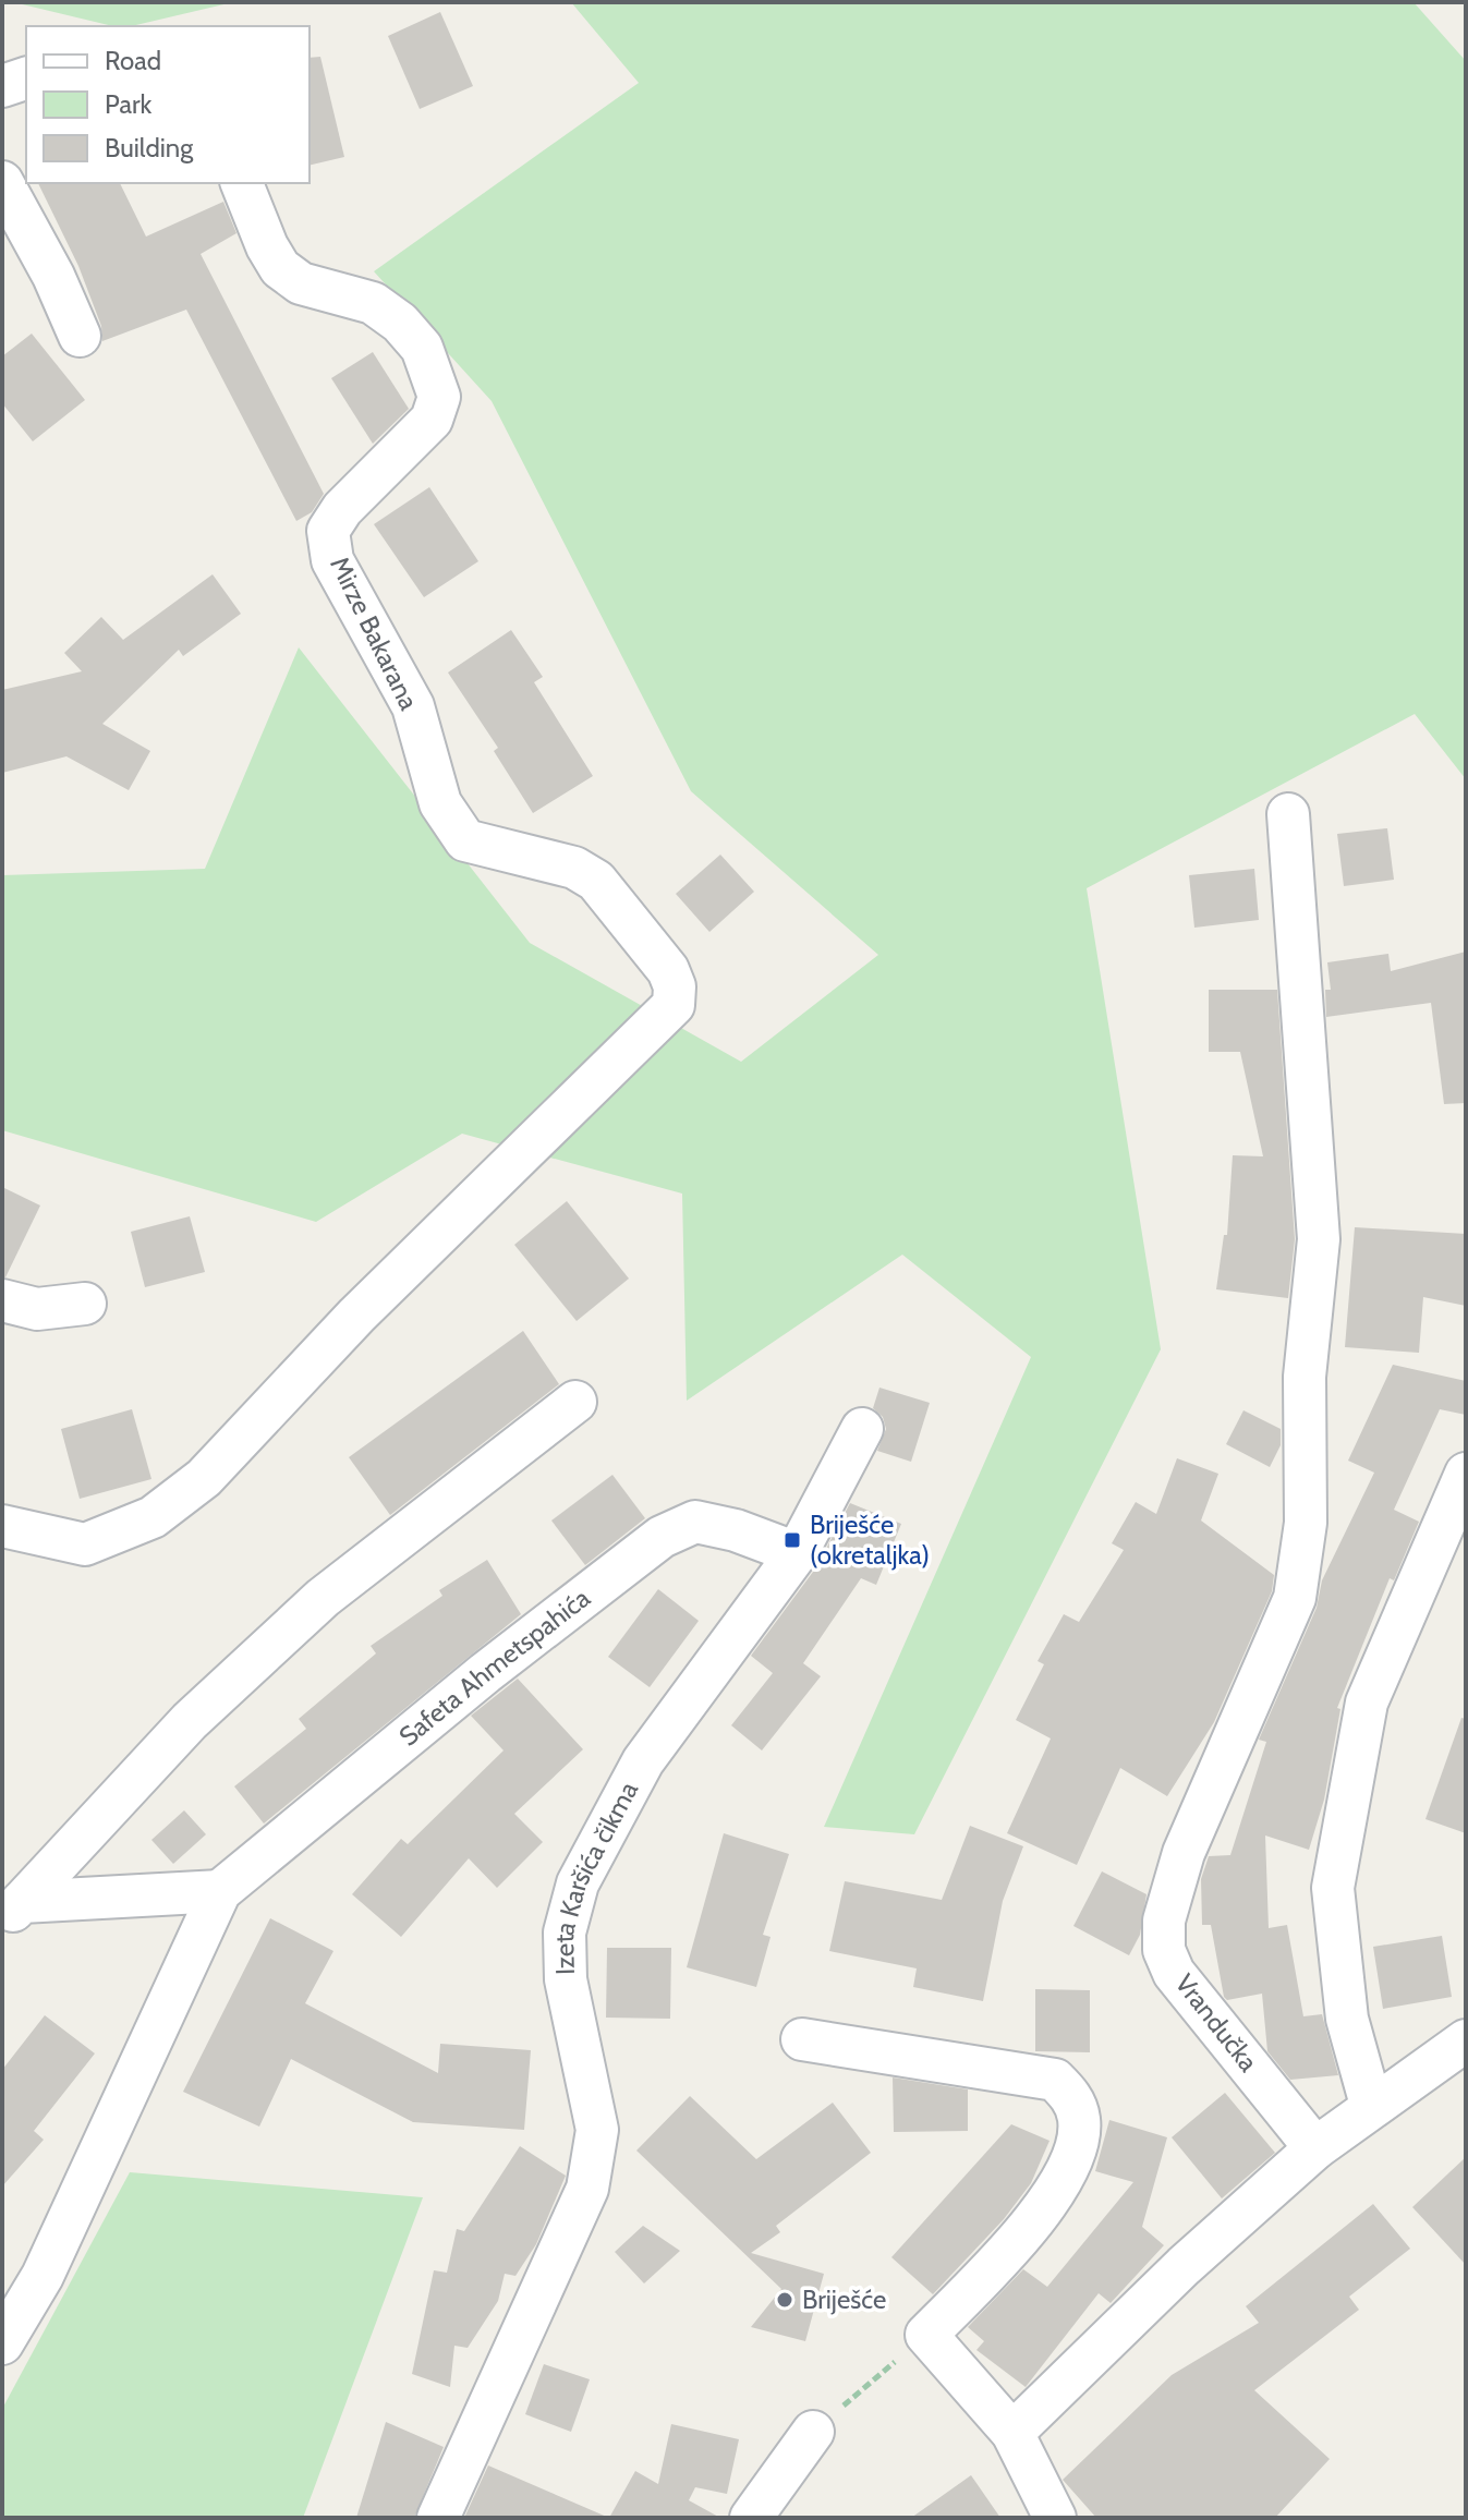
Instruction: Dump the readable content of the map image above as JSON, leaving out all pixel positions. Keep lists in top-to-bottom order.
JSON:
{
  "streets": {
    "street": [
      "Mirze Bakarana",
      "Safeta Ahmetspahića",
      "Izeta Karšića čikma",
      "Vrandučka"
    ]
  },
  "crossings": [
    ["Safeta Ahmetspahića", "Izeta Karšića čikma"]
  ],
  "places": {
    "transit": ["Briješće (okretaljka)"],
    "other": ["Briješće"]
  },
  "legend": ["Road", "Park", "Building"]
}
